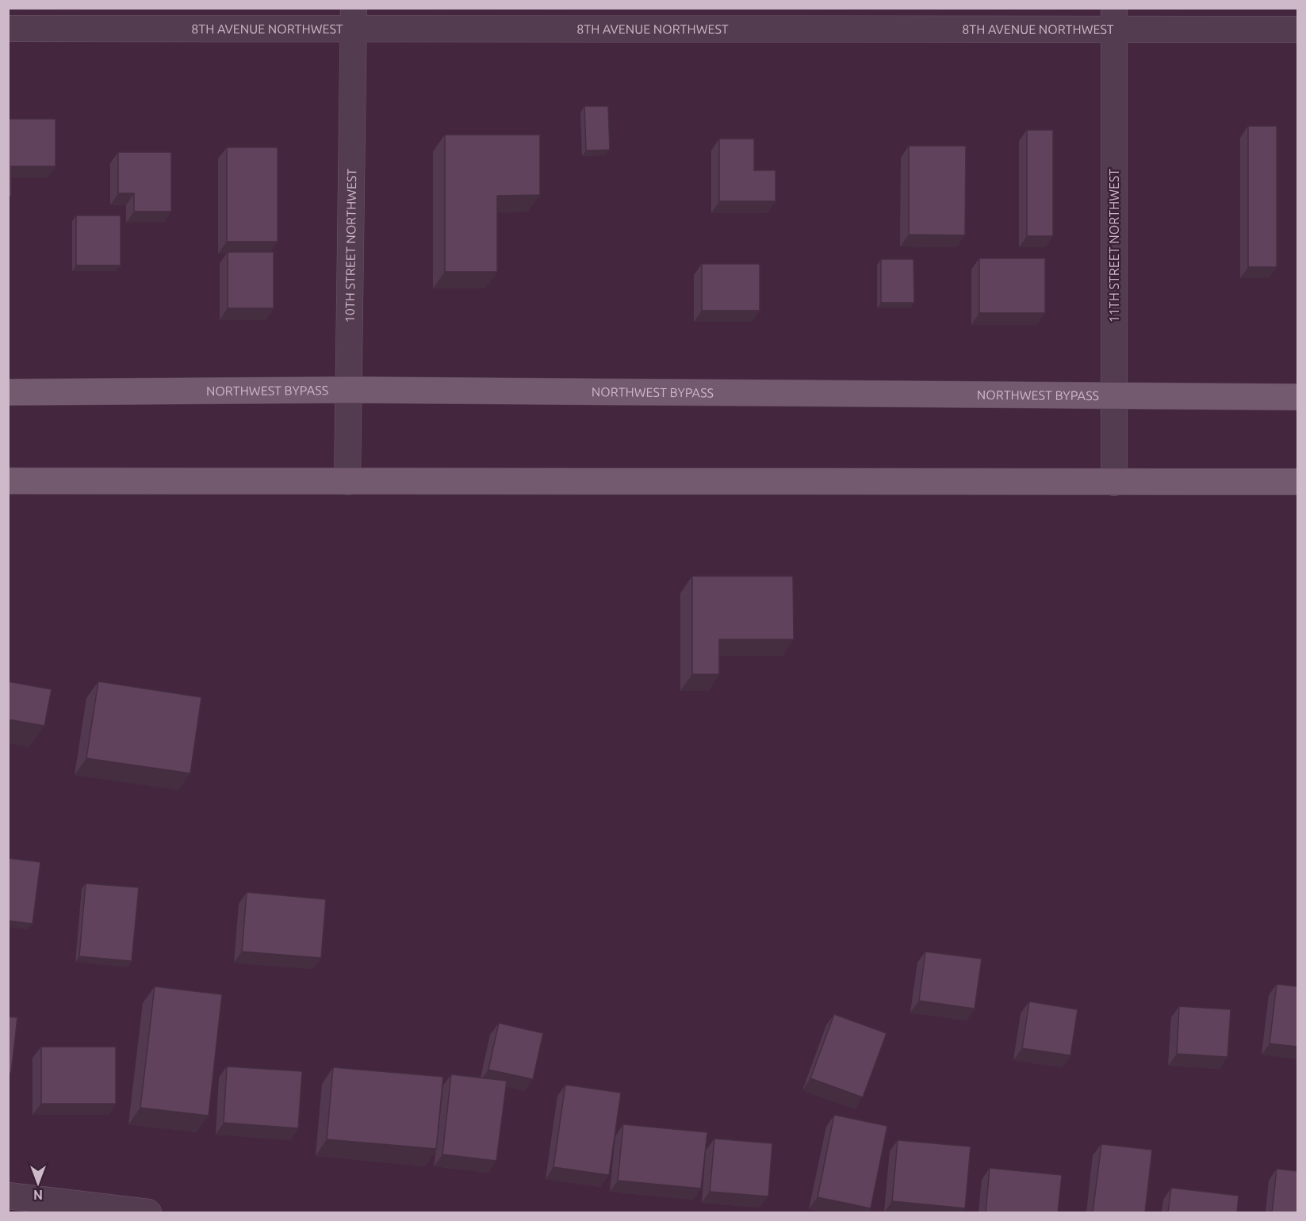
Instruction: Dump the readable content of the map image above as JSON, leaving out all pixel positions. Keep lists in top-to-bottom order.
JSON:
{
  "streets": {
    "main road": ["NORTHWEST BYPASS"],
    "street": ["8TH AVENUE NORTHWEST", "10TH STREET NORTHWEST", "11TH STREET NORTHWEST"]
  },
  "crossings": [
    ["8TH AVENUE NORTHWEST", "10TH STREET NORTHWEST"],
    ["8TH AVENUE NORTHWEST", "11TH STREET NORTHWEST"],
    ["10TH STREET NORTHWEST", "NORTHWEST BYPASS"],
    ["11TH STREET NORTHWEST", "NORTHWEST BYPASS"]
  ],
  "north": "bottom"
}
